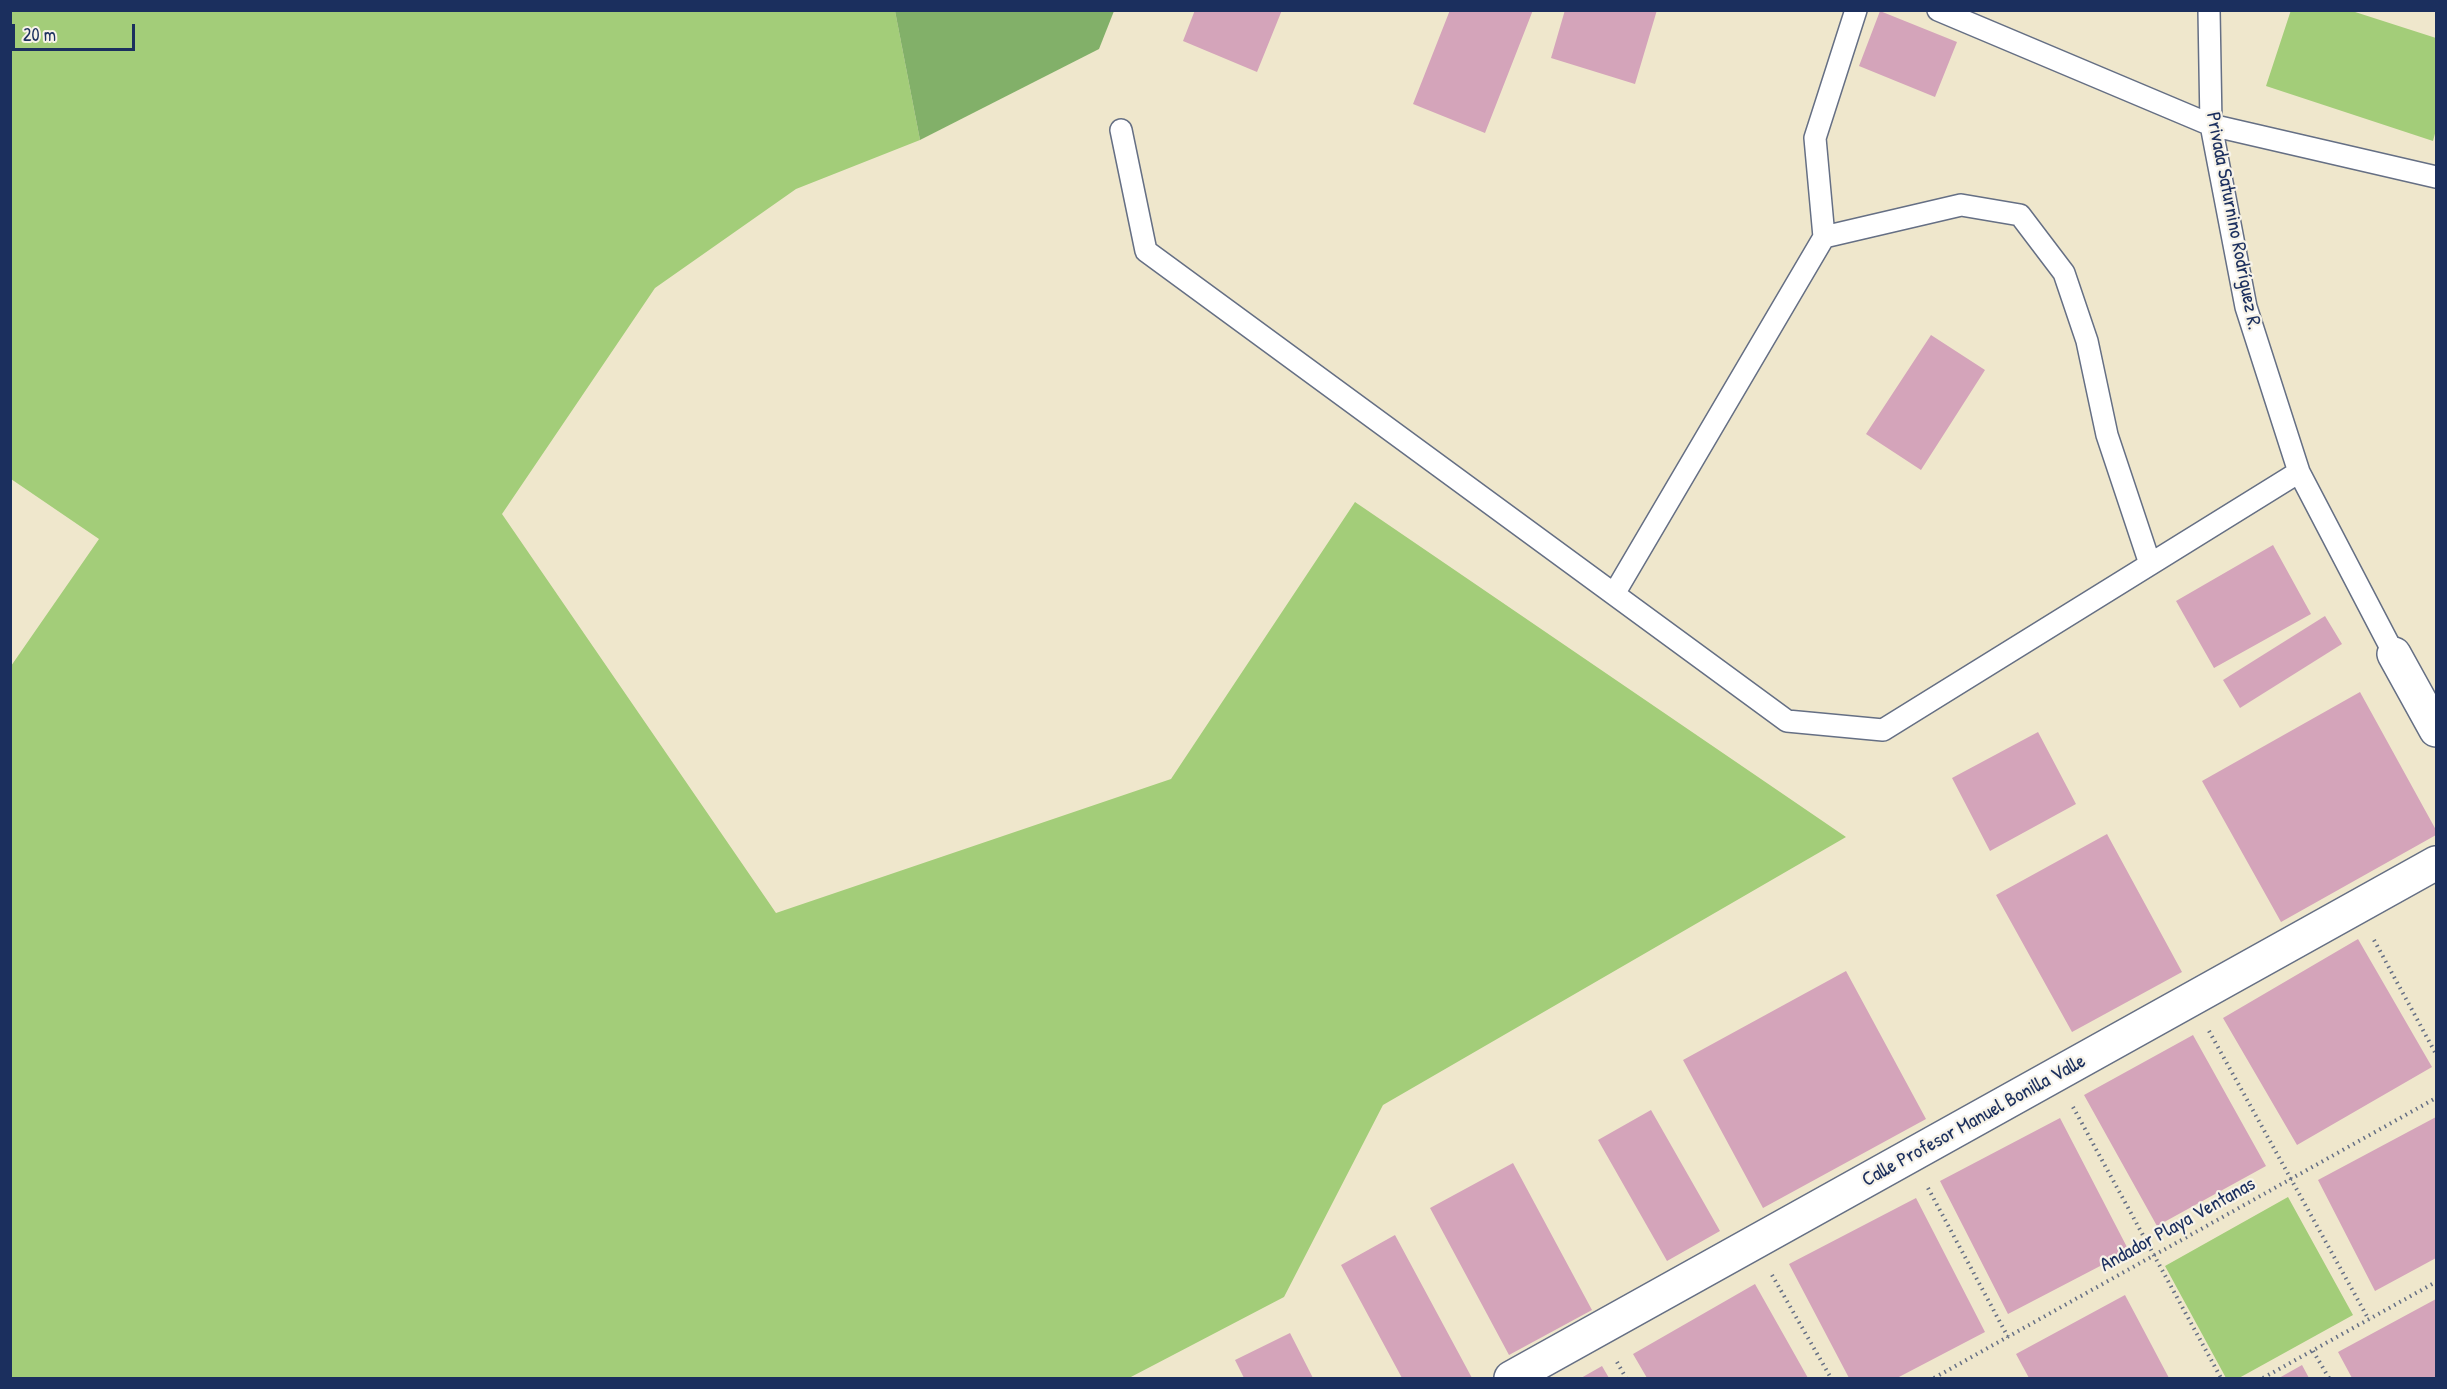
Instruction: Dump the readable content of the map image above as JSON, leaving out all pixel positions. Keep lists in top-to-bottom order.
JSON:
{
  "streets": {
    "street": ["Calle Profesor Manuel Bonilla Valle"],
    "lane": ["Privada Saturnino Rodríguez R."],
    "path": ["Andador Playa Ventanas"]
  },
  "scale_bar": "20 m"
}
